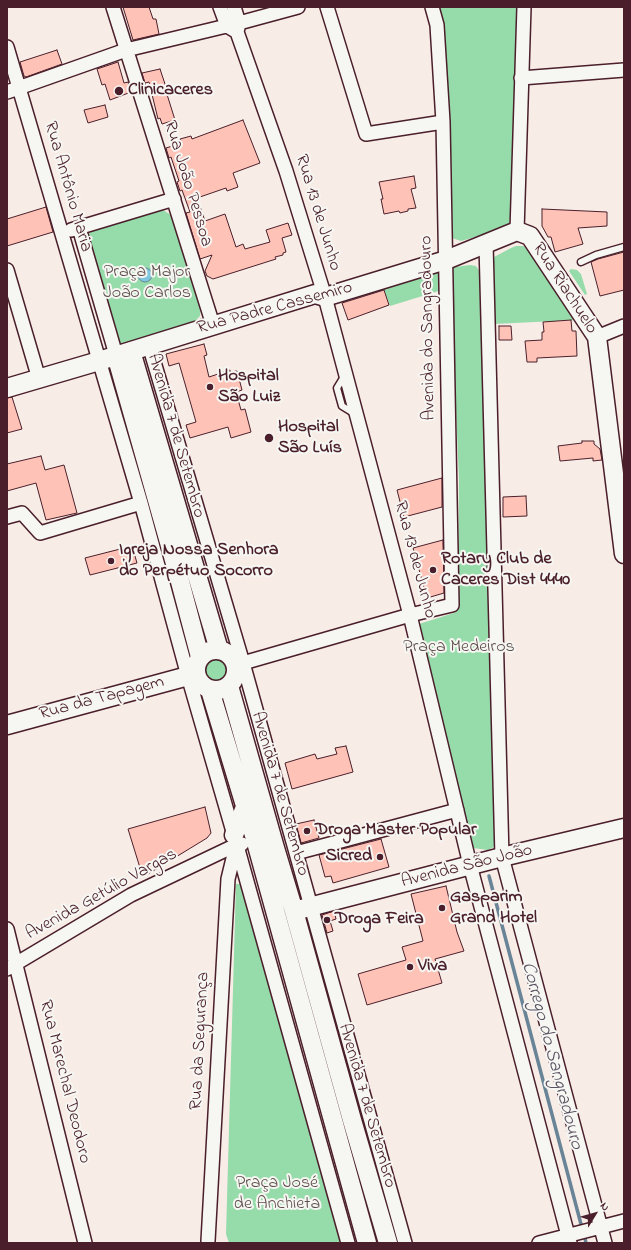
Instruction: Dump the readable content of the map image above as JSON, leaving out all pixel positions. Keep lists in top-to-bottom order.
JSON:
{
  "streets": {
    "main road": [
      "Rua Riachuelo",
      "Rua Padre Cassemiro",
      "Avenida 7 de Setembro",
      "Rua da Tapagem",
      "Avenida São João"
    ],
    "street": [
      "Rua João Pessoa",
      "Rua Antônio Maria",
      "Rua 13 de Junho",
      "Avenida do Sangradouro",
      "Avenida Getúlio Vargas",
      "Rua da Segurança",
      "Rua Marechal Deodoro"
    ]
  },
  "crossings": [
    ["Rua João Pessoa", "Rua Padre Cassemiro"],
    ["Rua Antônio Maria", "Rua Padre Cassemiro"],
    ["Rua Antônio Maria", "Avenida 7 de Setembro"],
    ["Rua 13 de Junho", "Rua Padre Cassemiro"],
    ["Rua 13 de Junho", "Avenida do Sangradouro"],
    ["Rua 13 de Junho", "Avenida São João"],
    ["Rua Riachuelo", "Rua Padre Cassemiro"],
    ["Rua Padre Cassemiro", "Avenida do Sangradouro"],
    ["Rua Padre Cassemiro", "Avenida 7 de Setembro"],
    ["Avenida 7 de Setembro", "Rua da Tapagem"],
    ["Avenida 7 de Setembro", "Avenida São João"],
    ["Avenida 7 de Setembro", "Avenida Getúlio Vargas"],
    ["Avenida 7 de Setembro", "Rua da Segurança"],
    ["Avenida Getúlio Vargas", "Rua da Segurança"],
    ["Avenida Getúlio Vargas", "Rua Marechal Deodoro"]
  ],
  "water": ["Corrego do Sangradouro"],
  "parks": ["Praça Major João Carlos", "Praça Medeiros", "Praça José de Anchieta"],
  "places": [
    "Clinicaceres",
    "Hospital São Luiz",
    "Hospital São Luís",
    "Igreja Nossa Senhora do Perpétuo Socorro",
    "Rotary Club de Caceres Dist 4440",
    "Droga Master Popular",
    "Sicred",
    "Gasparim Grand Hotel",
    "Droga Feira",
    "Viva"
  ],
  "north": "top right"
}
